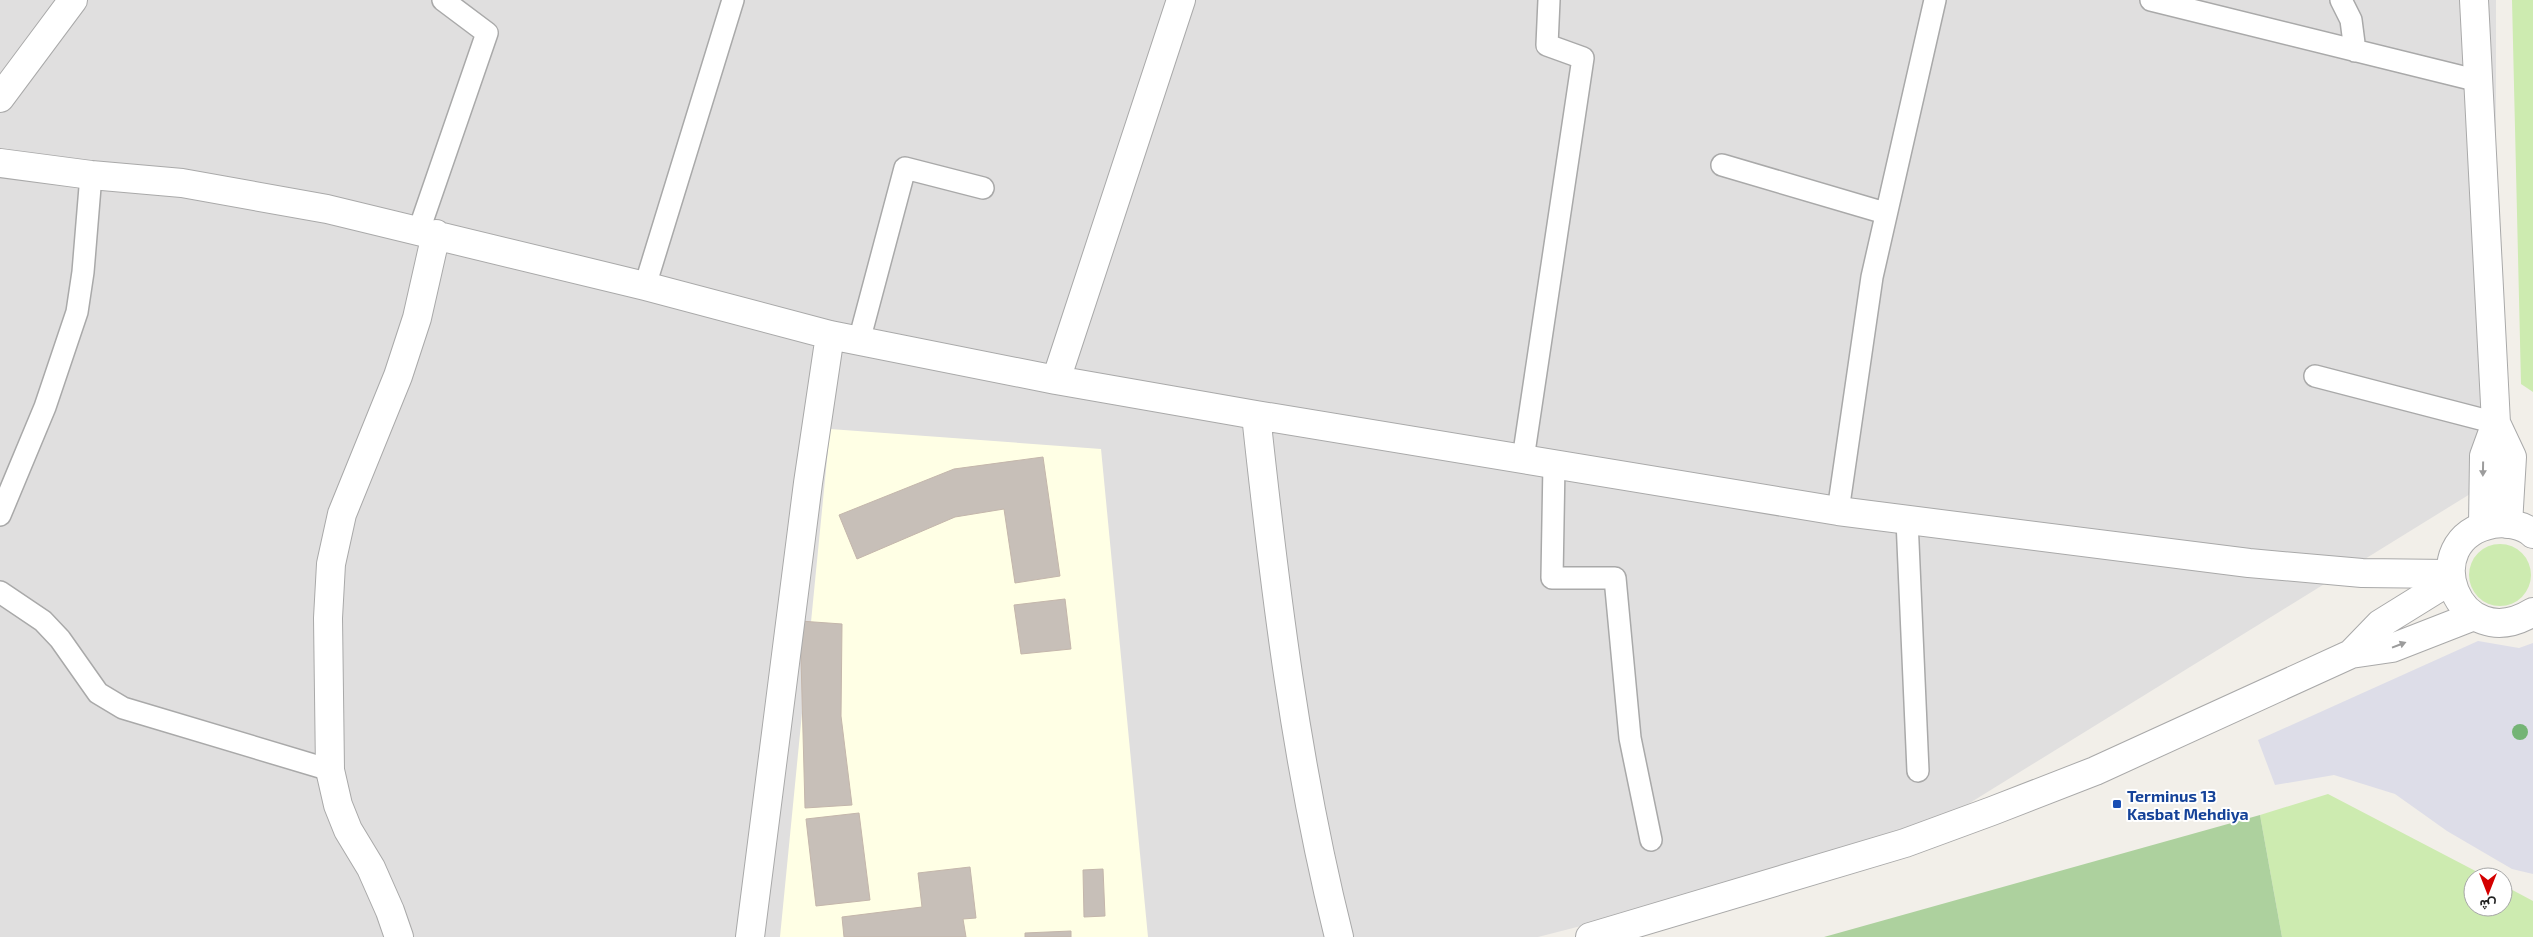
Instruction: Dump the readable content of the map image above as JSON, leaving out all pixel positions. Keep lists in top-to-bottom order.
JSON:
{
  "places": {
    "transit": ["Terminus 13 Kasbat Mehdiya"]
  },
  "north": "bottom"
}
